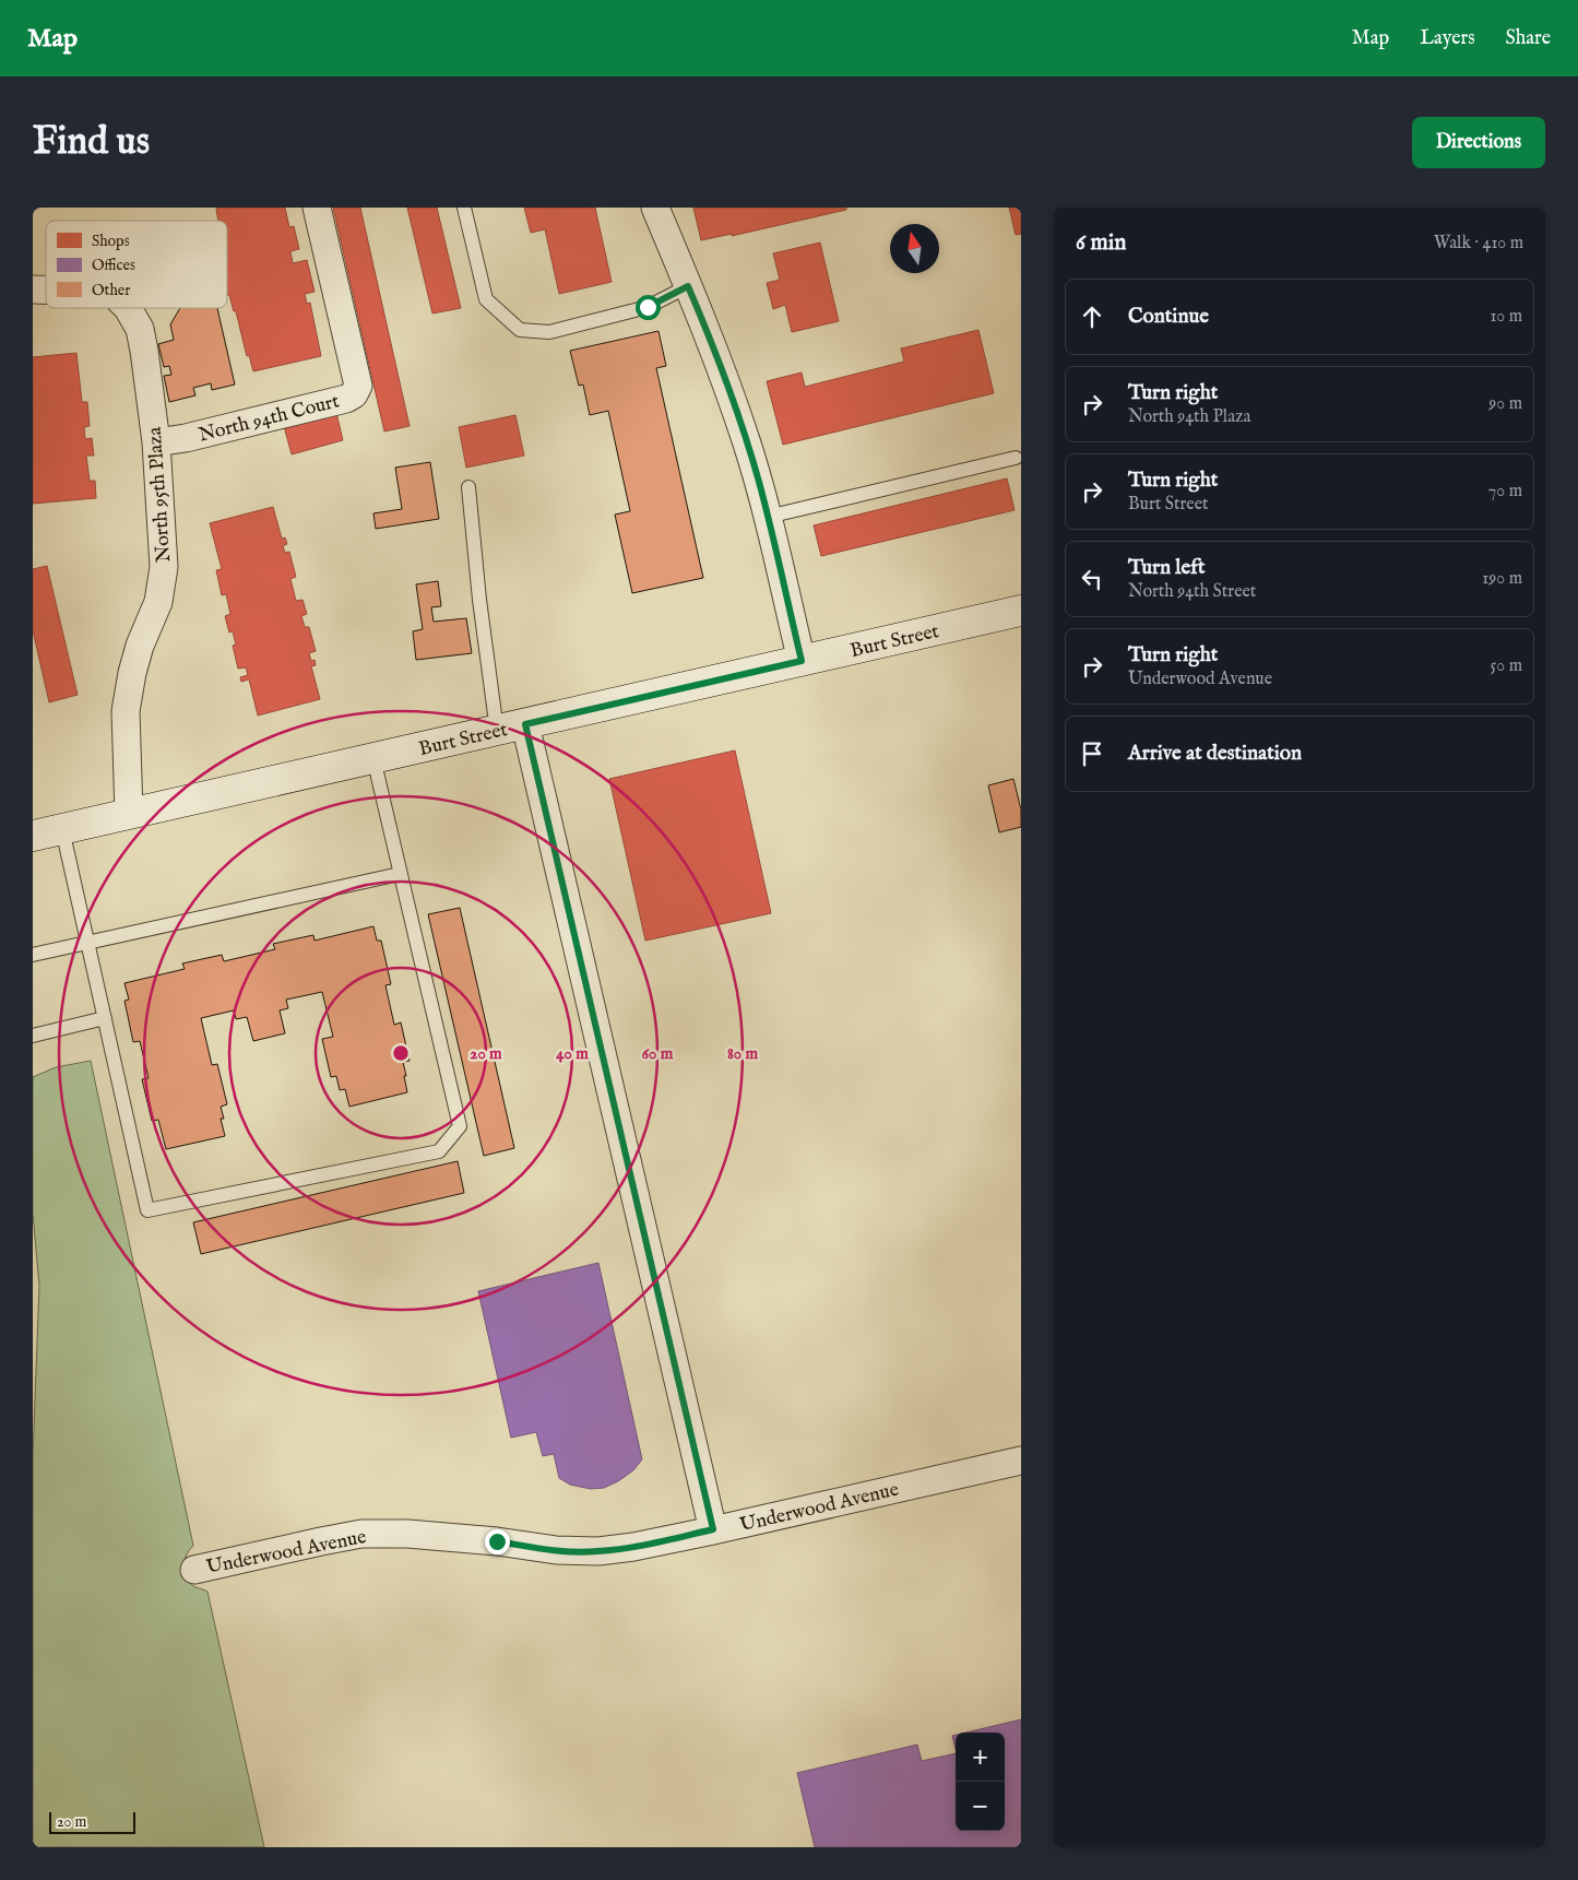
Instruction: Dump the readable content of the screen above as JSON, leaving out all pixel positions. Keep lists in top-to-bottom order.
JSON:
{
  "streets": {
    "street": [
      "North 94th Court",
      "North 95th Plaza",
      "Burt Street",
      "Underwood Avenue"
    ]
  },
  "crossings": [
    ["North 94th Court", "North 95th Plaza"],
    ["North 95th Plaza", "Burt Street"]
  ],
  "legend": ["Shops", "Offices", "Other"],
  "scale_bar": "20 m",
  "north": "top",
  "page": {
    "header": "Map",
    "nav": ["Map", "Layers", "Share"],
    "buttons": "Directions",
    "title": "Find us",
    "heading": ["6 min", "Walk · 410 m"],
    "list": [
      ["Continue", "10 m"],
      ["Turn right", "North 94th Plaza", "90 m"],
      ["Turn right", "Burt Street", "70 m"],
      ["Turn left", "North 94th Street", "190 m"],
      ["Turn right", "Underwood Avenue", "50 m"],
      "Arrive at destination"
    ],
    "map_buttons": ["+", "−"],
    "scale": "20 m"
  },
  "rings": [
    "20 m",
    "40 m",
    "60 m",
    "80 m"
  ]
}
